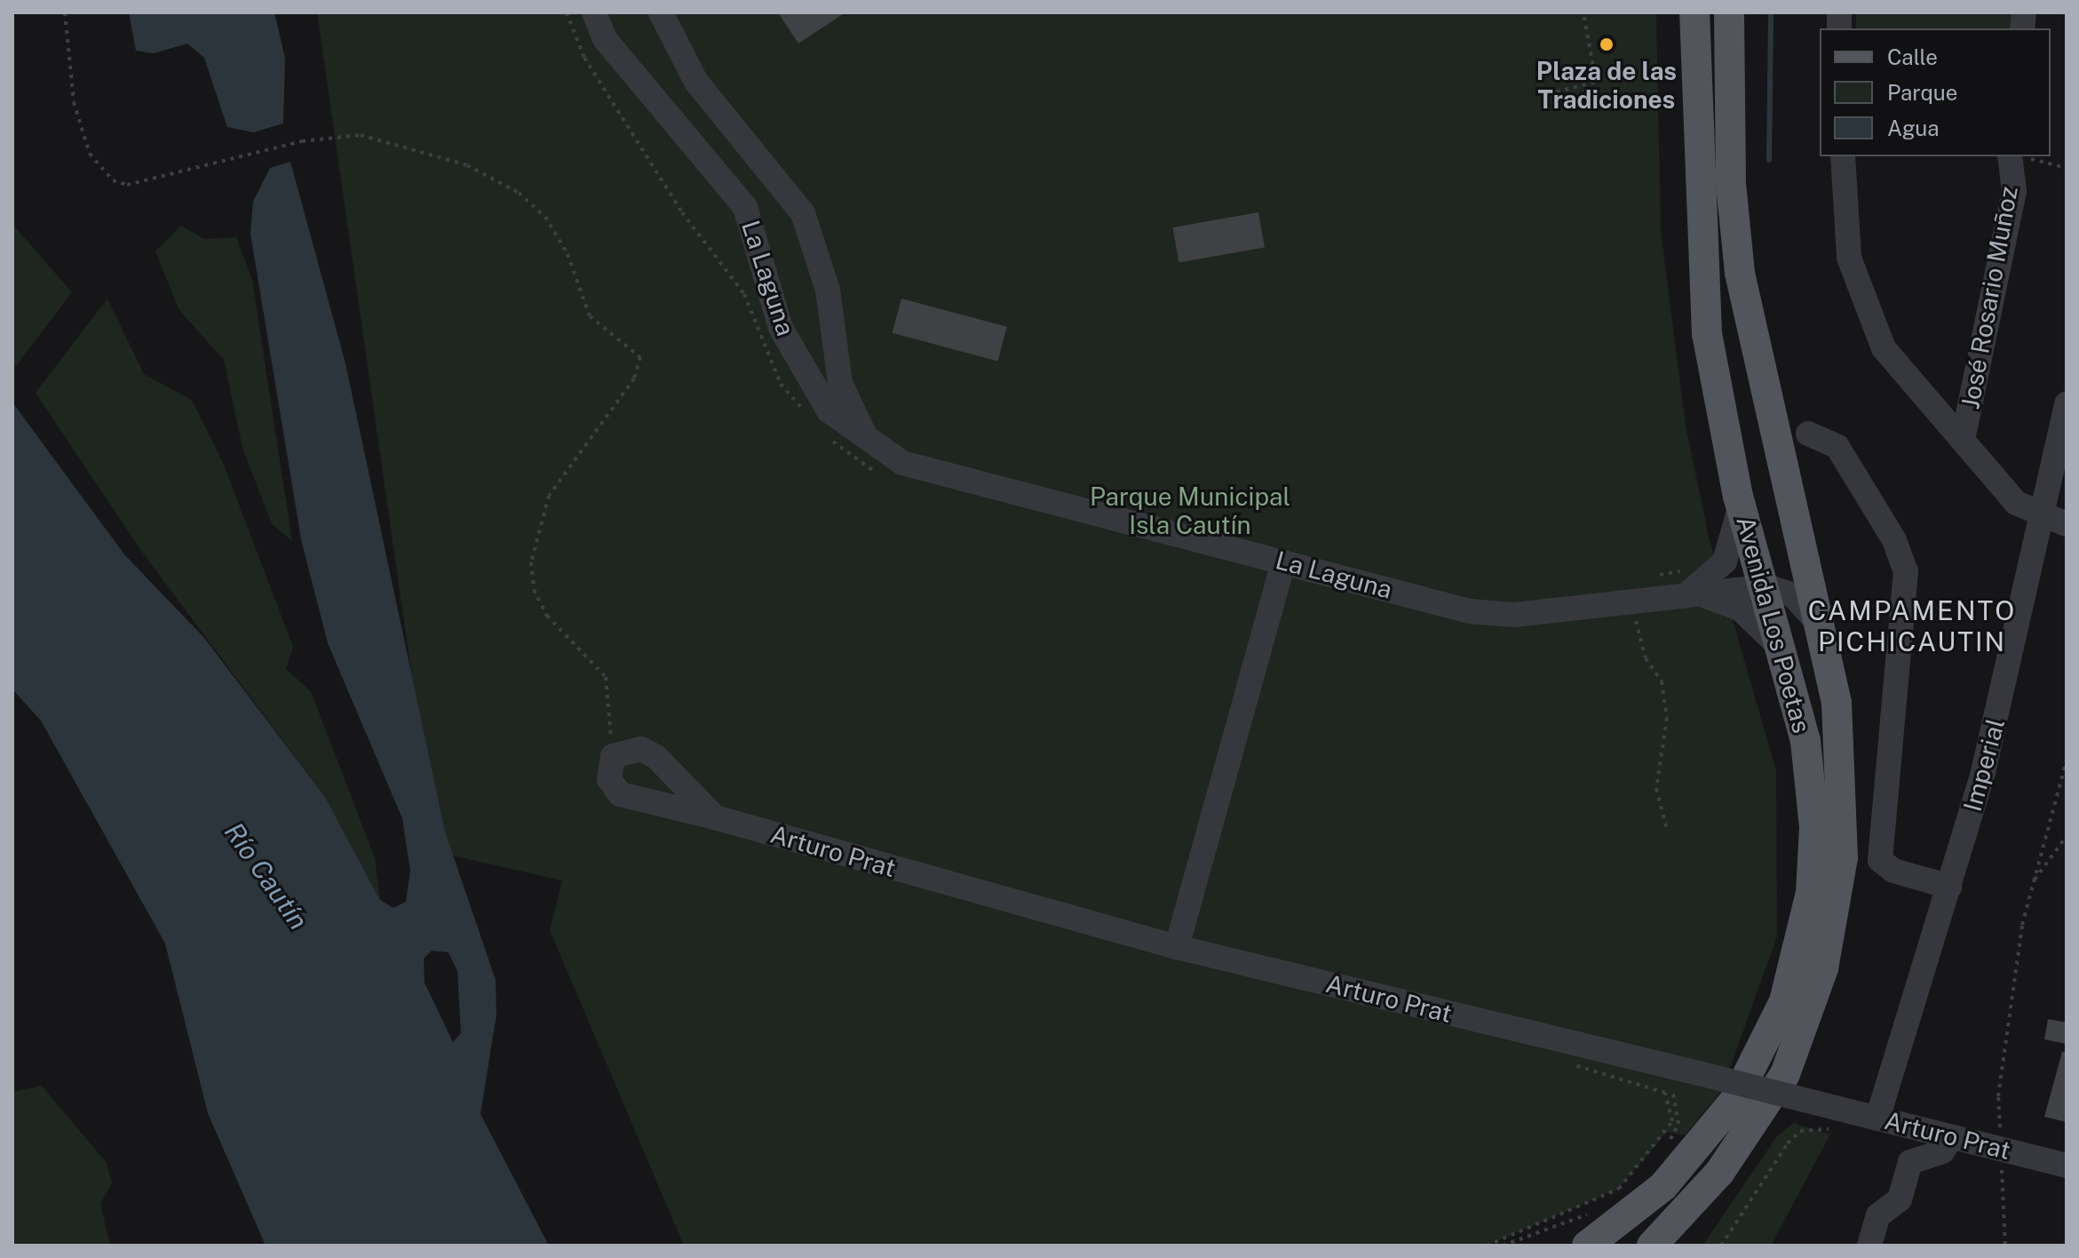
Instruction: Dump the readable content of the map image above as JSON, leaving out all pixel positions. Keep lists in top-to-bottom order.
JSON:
{
  "streets": {
    "main road": ["Avenida Los Poetas"],
    "street": [
      "La Laguna",
      "José Rosario Muñoz",
      "Imperial",
      "Arturo Prat"
    ]
  },
  "crossings": [
    ["La Laguna", "Avenida Los Poetas"],
    ["Imperial", "Arturo Prat"]
  ],
  "districts": ["CAMPAMENTO PICHICAUTIN"],
  "water": ["Río Cautín"],
  "parks": ["Parque Municipal Isla Cautín"],
  "places": ["Plaza de las Tradiciones"],
  "legend": ["Calle", "Parque", "Agua"]
}
